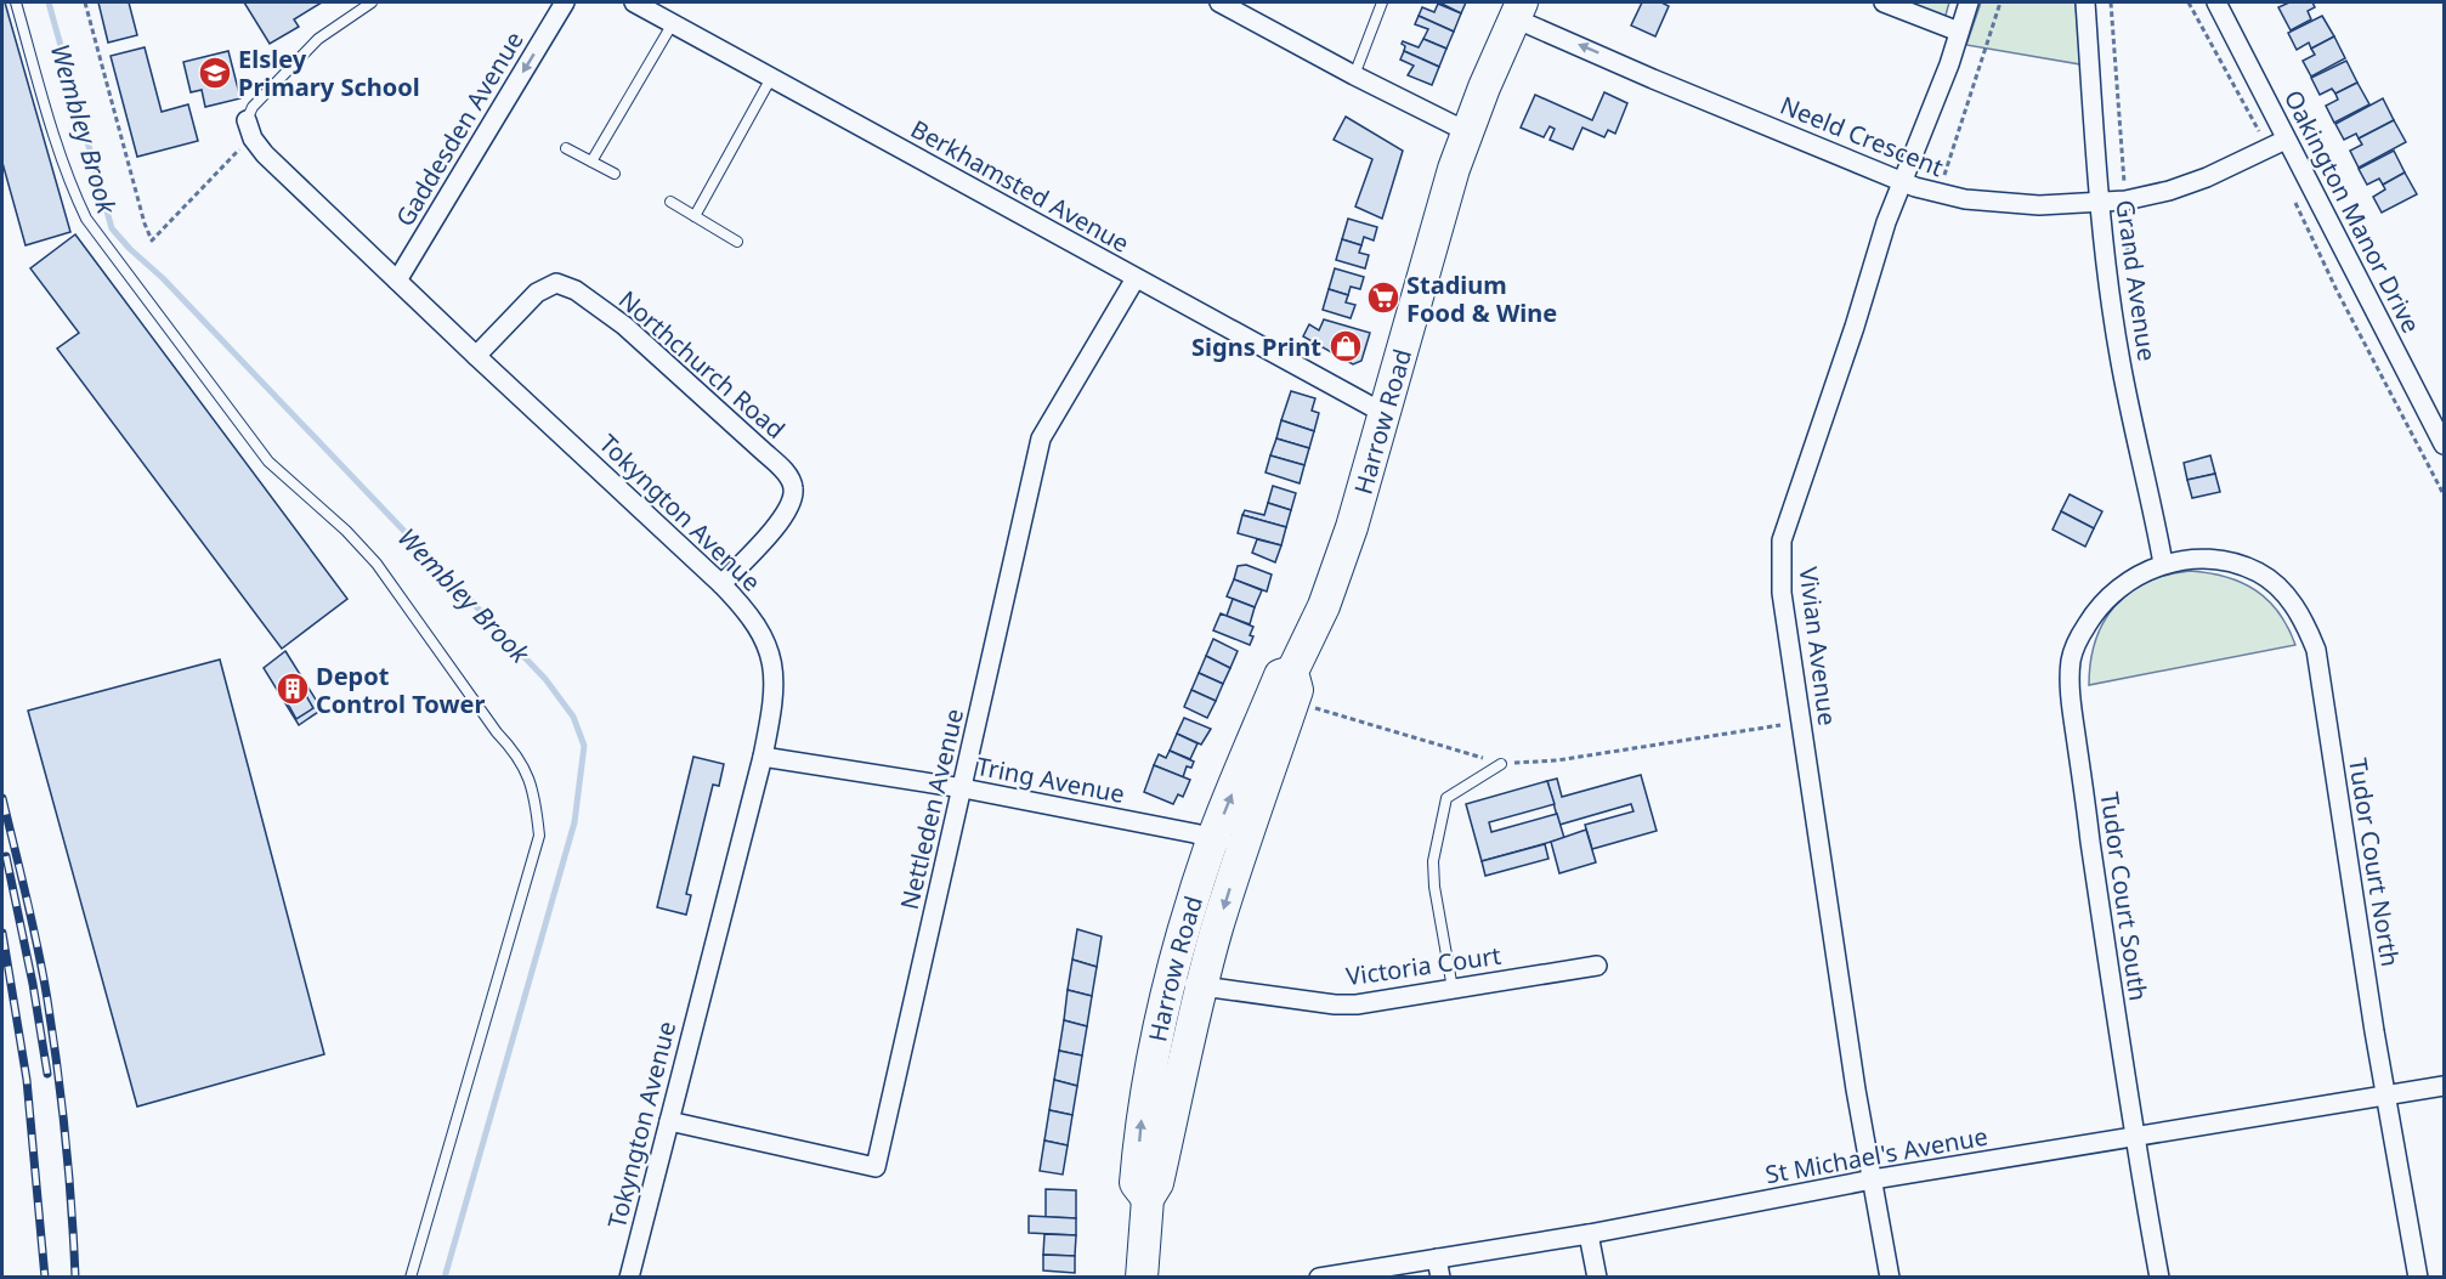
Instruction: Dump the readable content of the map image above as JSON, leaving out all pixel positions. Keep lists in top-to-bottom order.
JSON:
{
  "streets": {
    "main road": ["Harrow Road"],
    "street": [
      "Gaddesden Avenue",
      "Neeld Crescent",
      "Berkhamsted Avenue",
      "Oakington Manor Drive",
      "Grand Avenue",
      "Northchurch Road",
      "Tokyngton Avenue",
      "Vivian Avenue",
      "Tring Avenue",
      "Nettleden Avenue",
      "Tudor Court North",
      "Tudor Court South",
      "Victoria Court",
      "St Michael's Avenue"
    ]
  },
  "crossings": [
    ["Gaddesden Avenue", "Tokyngton Avenue"],
    ["Neeld Crescent", "Oakington Manor Drive"],
    ["Neeld Crescent", "Grand Avenue"],
    ["Neeld Crescent", "Harrow Road"],
    ["Neeld Crescent", "Vivian Avenue"],
    ["Berkhamsted Avenue", "Harrow Road"],
    ["Berkhamsted Avenue", "Nettleden Avenue"],
    ["Grand Avenue", "Tudor Court North"],
    ["Grand Avenue", "Tudor Court South"],
    ["Northchurch Road", "Tokyngton Avenue"],
    ["Harrow Road", "Tring Avenue"],
    ["Harrow Road", "Victoria Court"],
    ["Tokyngton Avenue", "Tring Avenue"],
    ["Tokyngton Avenue", "Nettleden Avenue"],
    ["Vivian Avenue", "St Michael's Avenue"],
    ["Tring Avenue", "Nettleden Avenue"],
    ["Tudor Court North", "Tudor Court South"],
    ["Tudor Court North", "St Michael's Avenue"],
    ["Tudor Court South", "St Michael's Avenue"]
  ],
  "one_way": ["Gaddesden Avenue", "Neeld Crescent"],
  "water": ["Wembley Brook"],
  "places": {
    "school or university": ["Elsley Primary School"],
    "supermarket": ["Stadium Food & Wine"],
    "shop": ["Signs Print"],
    "building": ["Depot Control Tower"]
  }
}
